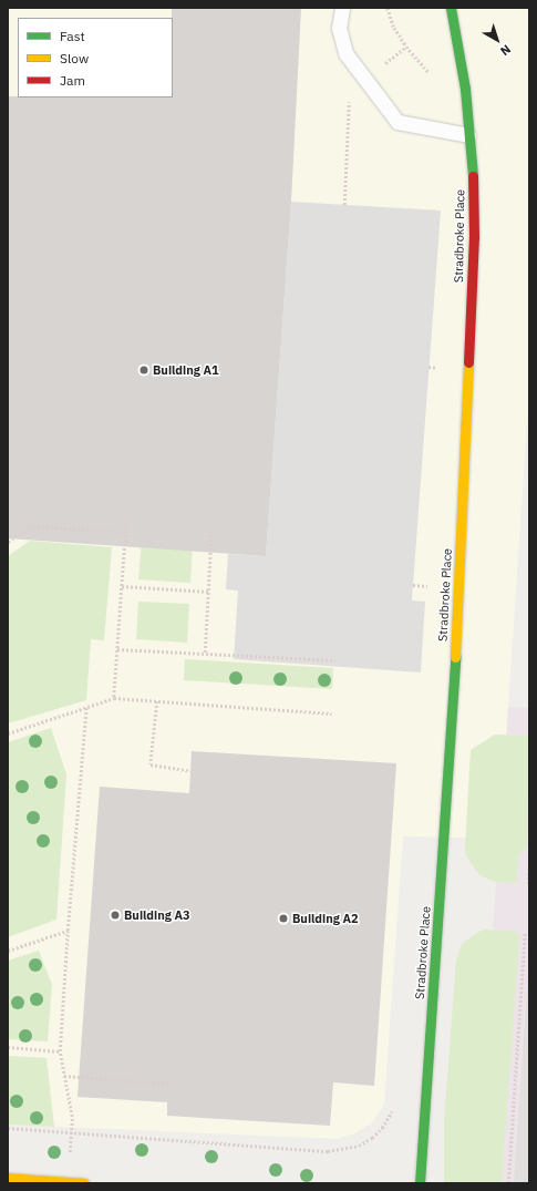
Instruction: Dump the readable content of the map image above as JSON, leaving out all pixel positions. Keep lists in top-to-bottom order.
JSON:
{
  "streets": {
    "street": ["Stradbroke Place"]
  },
  "places": ["Building A1", "Building A3", "Building A2"],
  "legend": ["Fast", "Slow", "Jam"],
  "north": "bottom right"
}
